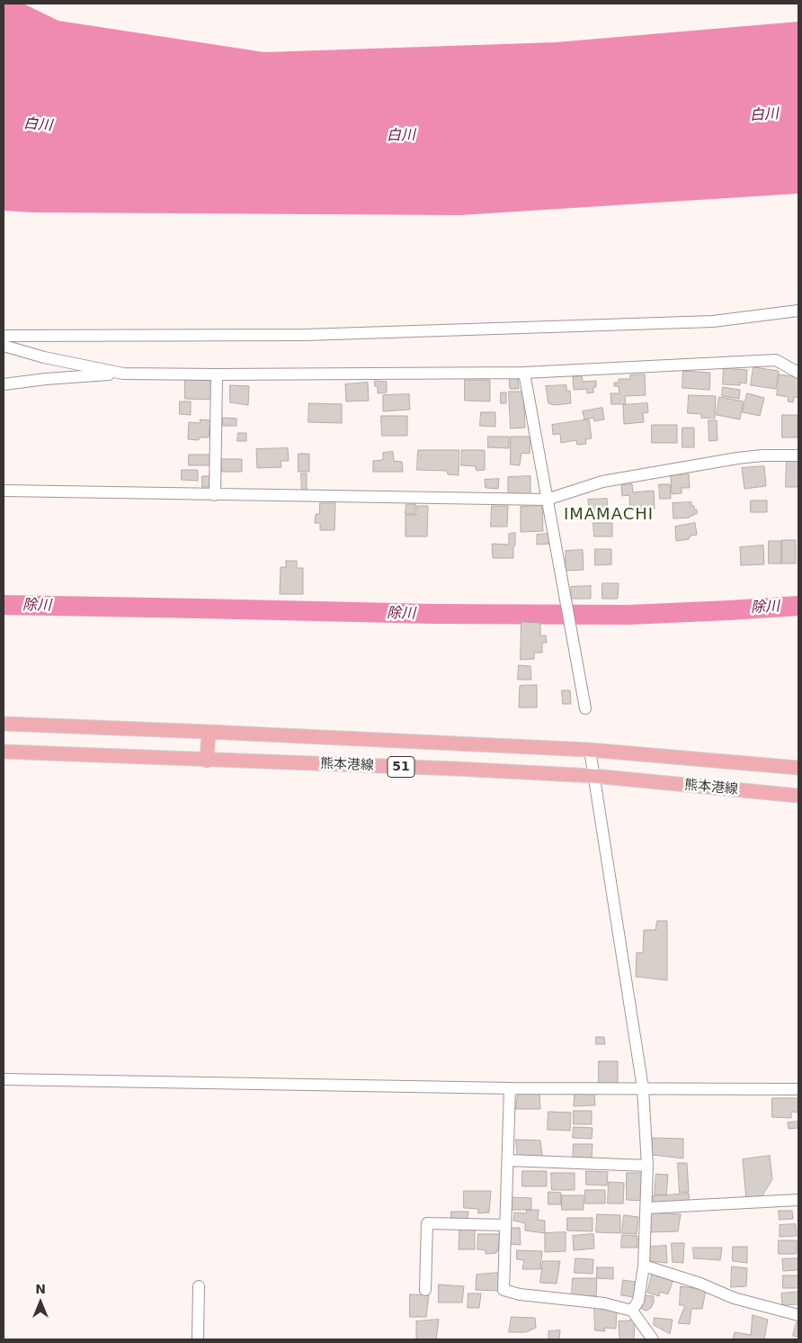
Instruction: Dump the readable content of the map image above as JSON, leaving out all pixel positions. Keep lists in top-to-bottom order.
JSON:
{
  "streets": {
    "main road": ["熊本港線", "51"]
  },
  "districts": ["IMAMACHI"],
  "water": ["白川", "除川"],
  "north": "top"
}
